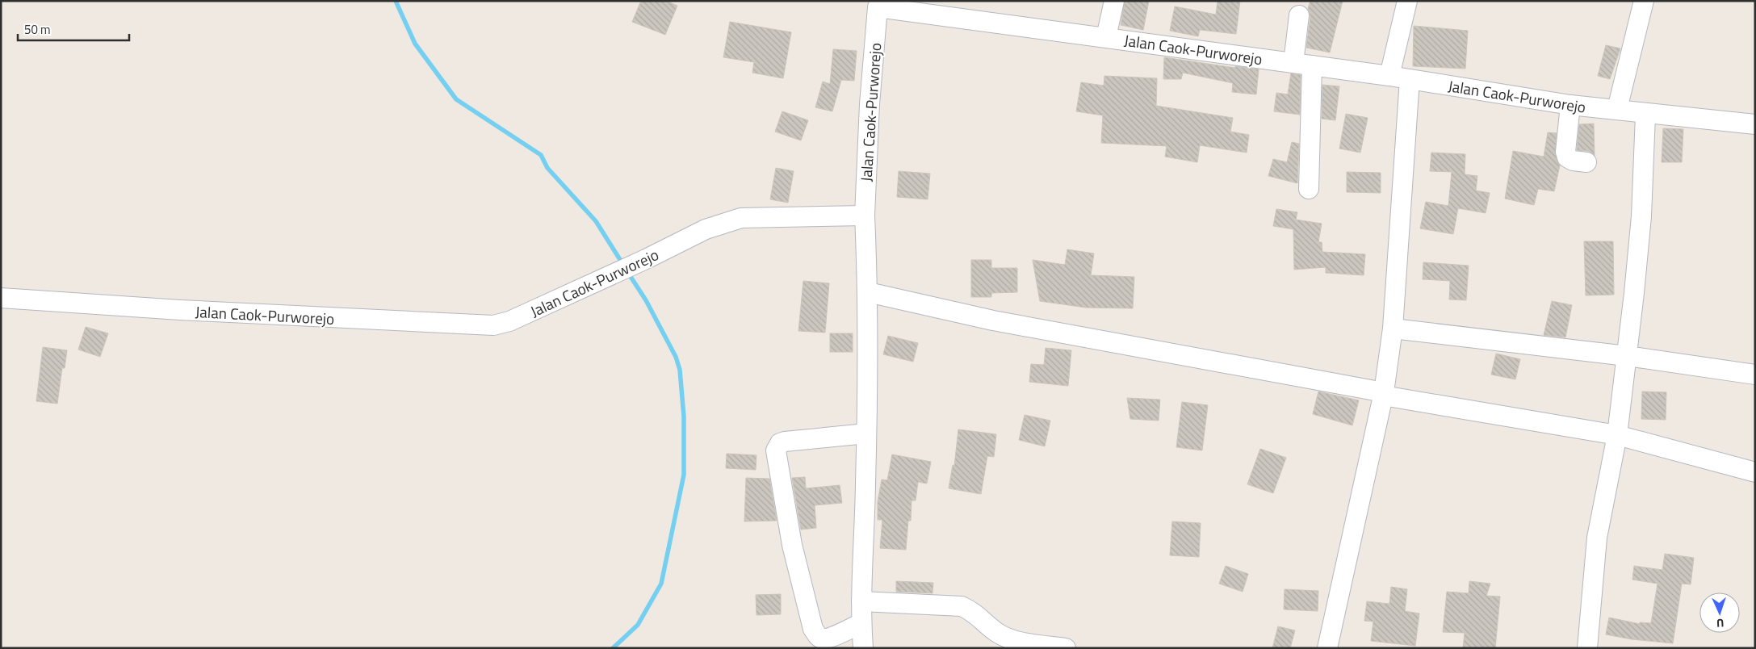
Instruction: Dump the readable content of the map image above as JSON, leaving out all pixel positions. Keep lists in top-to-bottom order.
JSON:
{
  "streets": {
    "street": ["Jalan Caok-Purworejo"]
  },
  "scale_bar": "50 m",
  "north": "bottom"
}
